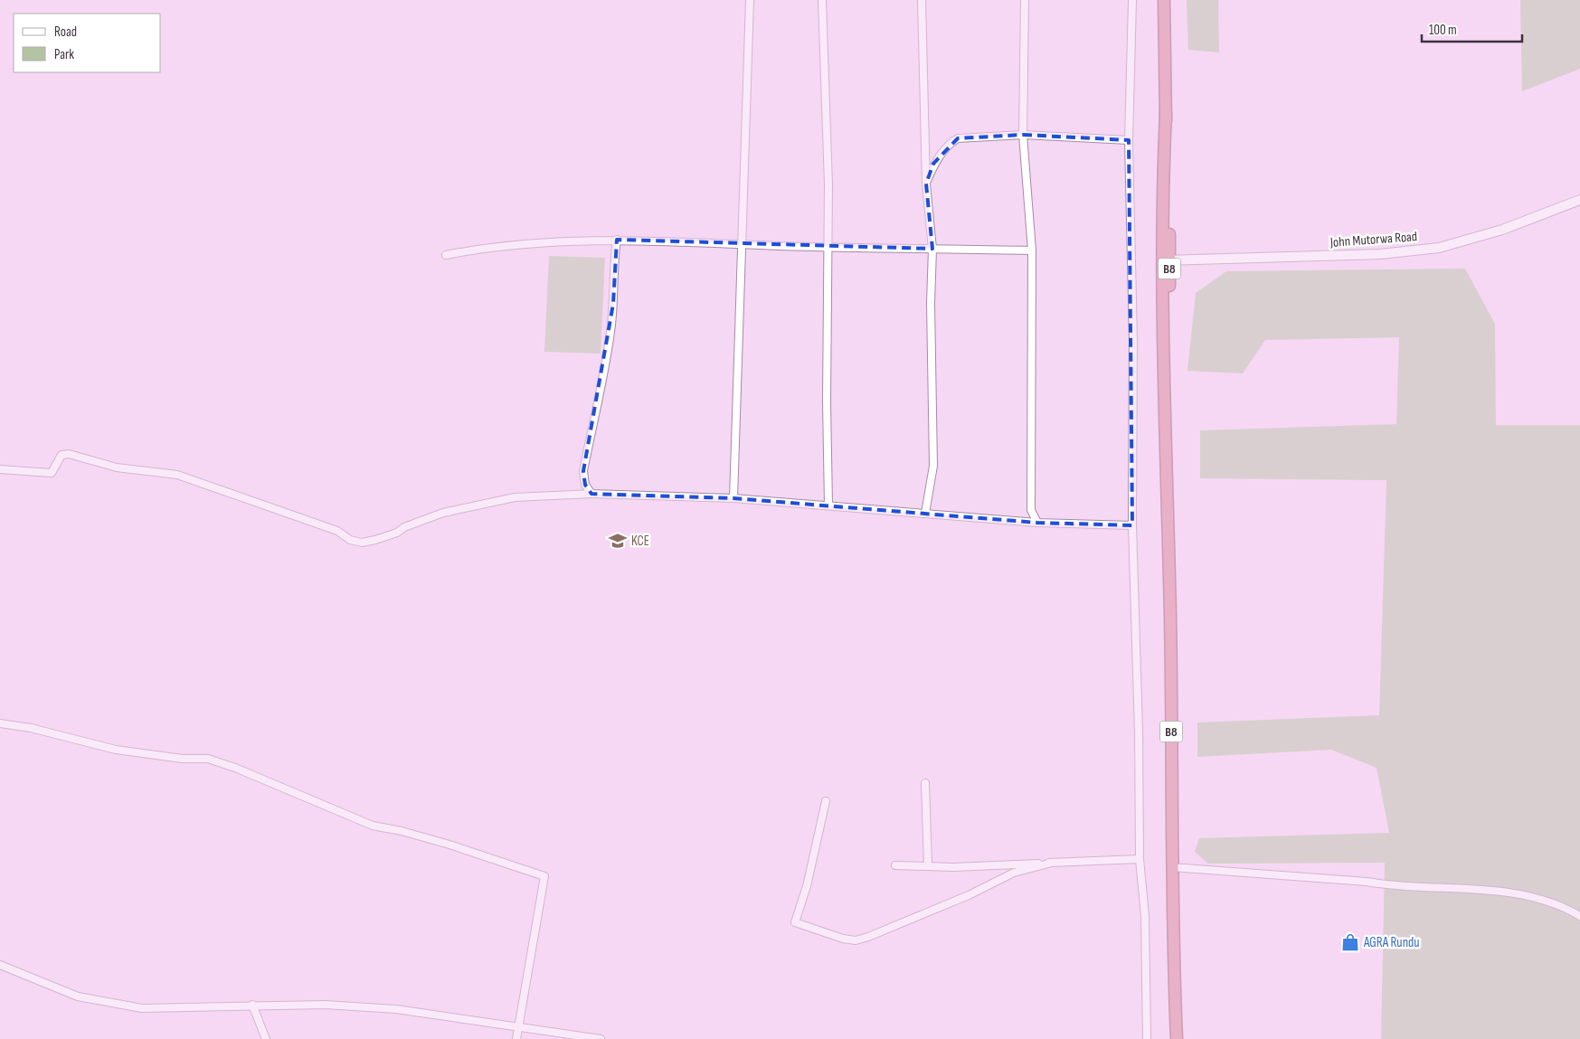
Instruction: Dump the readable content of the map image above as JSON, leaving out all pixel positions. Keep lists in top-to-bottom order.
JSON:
{
  "streets": {
    "highway": ["B8"],
    "street": ["John Mutorwa Road"]
  },
  "crossings": [
    ["John Mutorwa Road", "B8"]
  ],
  "places": {
    "school or university": ["KCE"],
    "shop": ["AGRA Rundu"]
  },
  "legend": ["Road", "Park"],
  "scale_bar": "100 m"
}
